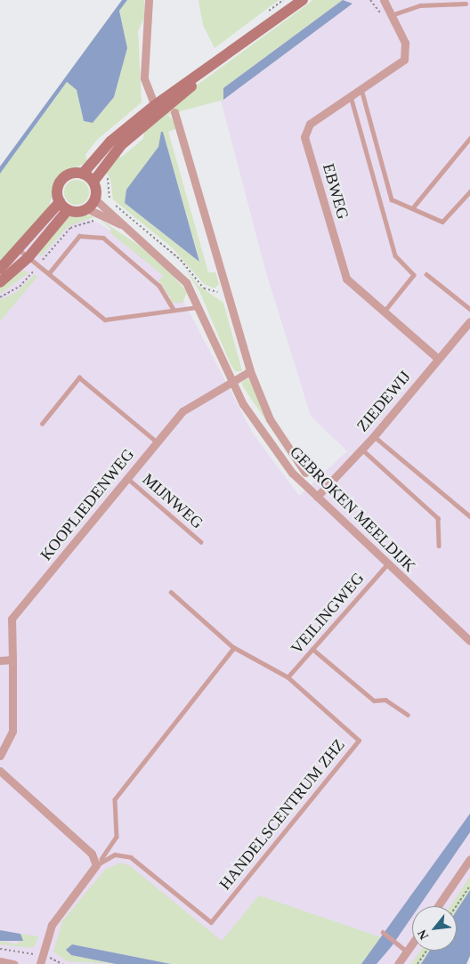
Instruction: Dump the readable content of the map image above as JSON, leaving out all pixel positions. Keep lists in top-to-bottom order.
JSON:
{
  "streets": {
    "street": [
      "EBWEG",
      "ZIEDEWIJ",
      "KOOPLIEDENWEG",
      "GEBROKEN MEELDIJK"
    ],
    "lane": ["MIJNWEG", "VEILINGWEG", "HANDELSCENTRUM ZHZ"]
  },
  "crossings": [
    ["EBWEG", "ZIEDEWIJ"],
    ["ZIEDEWIJ", "GEBROKEN MEELDIJK"],
    ["MIJNWEG", "KOOPLIEDENWEG"],
    ["KOOPLIEDENWEG", "GEBROKEN MEELDIJK"],
    ["GEBROKEN MEELDIJK", "VEILINGWEG"],
    ["VEILINGWEG", "HANDELSCENTRUM ZHZ"]
  ],
  "north": "bottom left"
}
